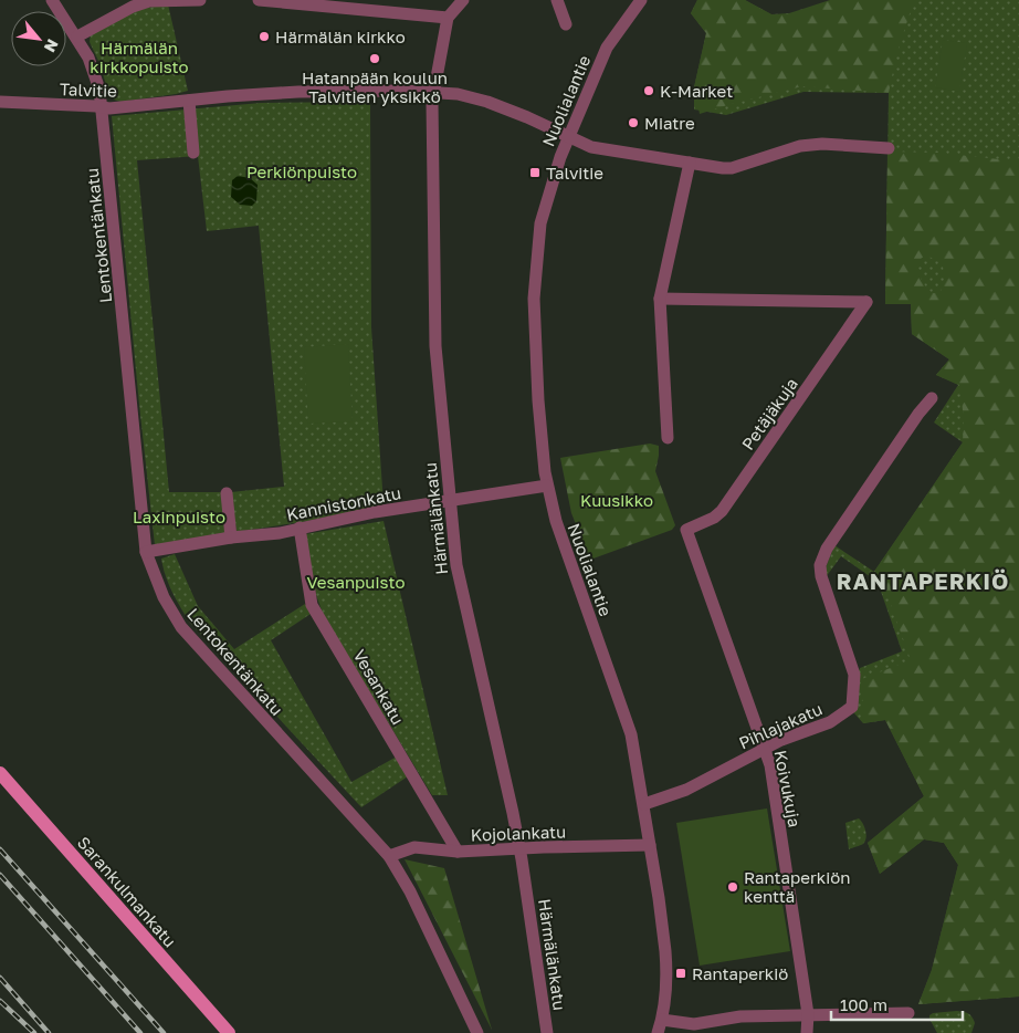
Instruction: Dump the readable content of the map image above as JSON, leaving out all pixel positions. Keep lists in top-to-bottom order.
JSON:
{
  "streets": {
    "main road": ["Sarankulmankatu"],
    "street": [
      "Talvitie",
      "Nuolialantie",
      "Lentokentänkatu",
      "Petäjäkuja",
      "Kannistonkatu",
      "Härmälänkatu",
      "Vesankatu",
      "Pihlajakatu",
      "Koivukuja",
      "Kojolankatu"
    ]
  },
  "crossings": [
    ["Talvitie", "Nuolialantie"],
    ["Talvitie", "Lentokentänkatu"],
    ["Talvitie", "Härmälänkatu"],
    ["Nuolialantie", "Kannistonkatu"],
    ["Nuolialantie", "Pihlajakatu"],
    ["Nuolialantie", "Kojolankatu"],
    ["Lentokentänkatu", "Kannistonkatu"],
    ["Lentokentänkatu", "Kojolankatu"],
    ["Petäjäkuja", "Koivukuja"],
    ["Kannistonkatu", "Härmälänkatu"],
    ["Kannistonkatu", "Vesankatu"],
    ["Härmälänkatu", "Kojolankatu"],
    ["Vesankatu", "Kojolankatu"],
    ["Pihlajakatu", "Koivukuja"]
  ],
  "districts": ["RANTAPERKIÖ"],
  "parks": [
    "Härmälän kirkkopuisto",
    "Perkiönpuisto",
    "Kuusikko",
    "Laxinpuisto",
    "Vesanpuisto"
  ],
  "places": {
    "other": [
      "Härmälän kirkko",
      "Hatanpään koulun Talvitien yksikkö",
      "K-Market",
      "Miatre",
      "Rantaperkiön kenttä"
    ],
    "transit": ["Talvitie", "Rantaperkiö"]
  },
  "scale_bar": "100 m",
  "north": "bottom right"
}
